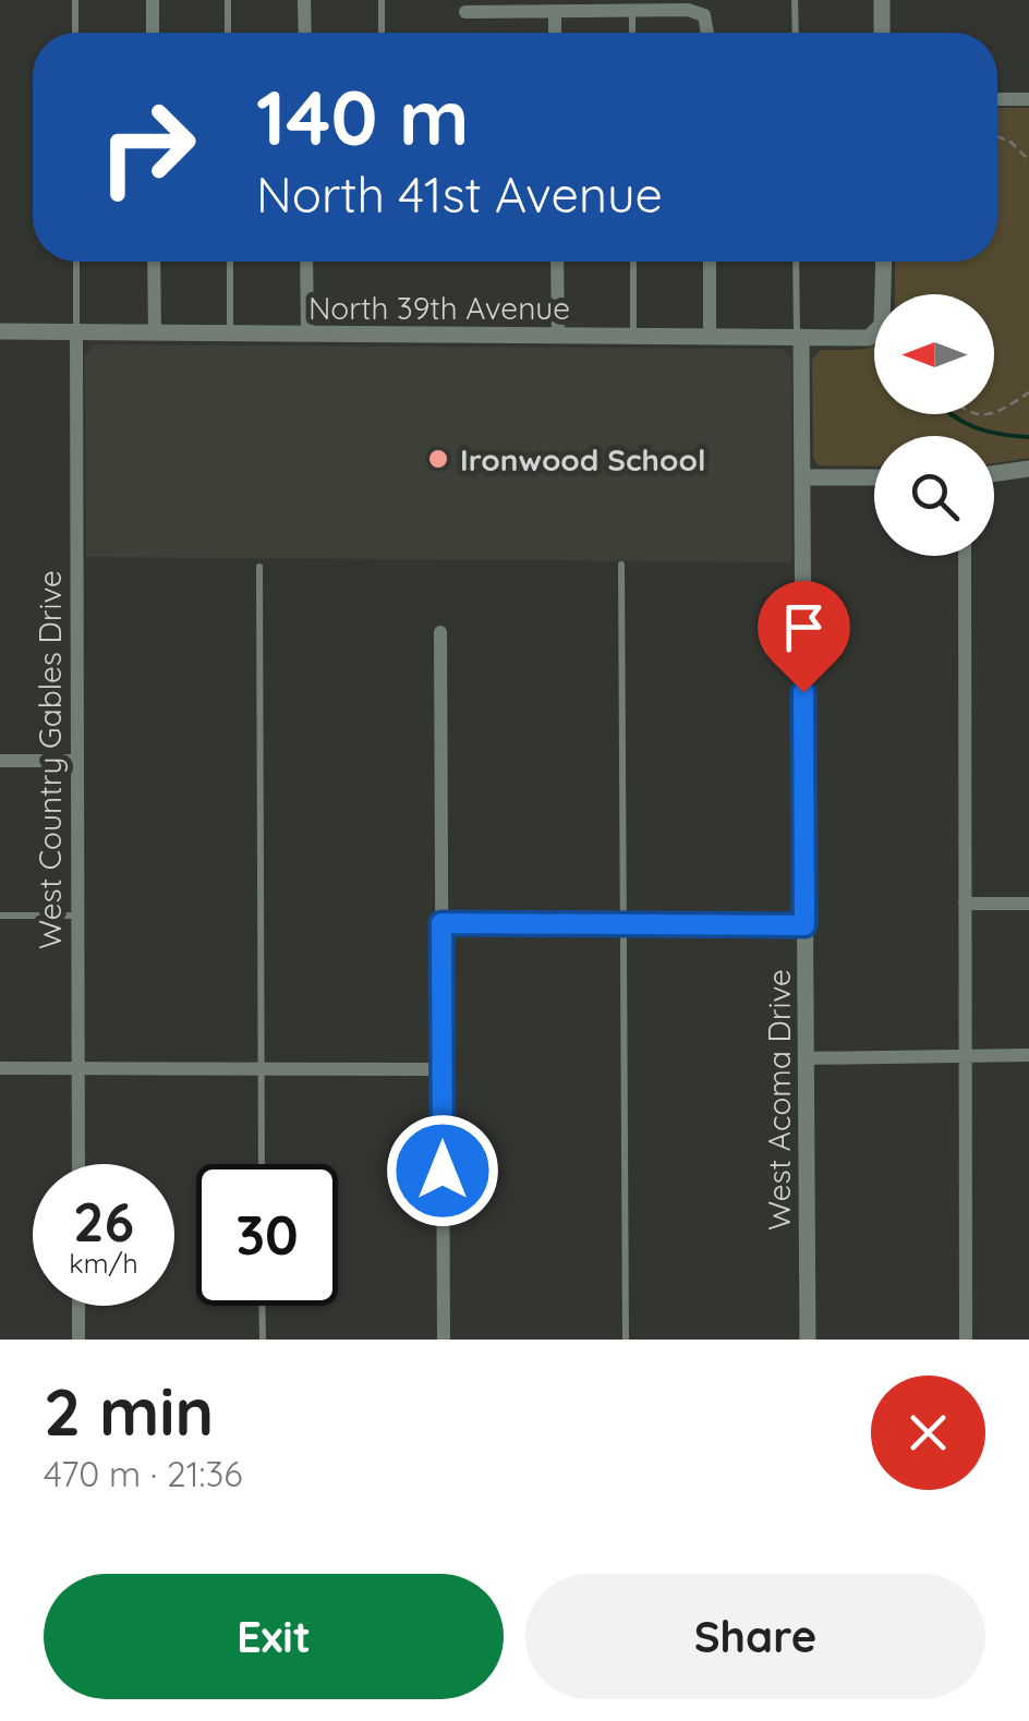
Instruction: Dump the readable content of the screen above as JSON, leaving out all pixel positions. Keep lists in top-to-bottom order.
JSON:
{
  "streets": {
    "street": ["North 39th Avenue", "West Country Gables Drive", "West Acoma Drive"]
  },
  "crossings": [
    ["North 39th Avenue", "West Country Gables Drive"],
    ["North 39th Avenue", "West Acoma Drive"]
  ],
  "places": ["Ironwood School"],
  "north": "left",
  "page": {
    "turn": ["140 m", "North 41st Avenue"],
    "speed": "26 km/h",
    "limit": "30",
    "heading": ["2 min", "470 m · 21:36"],
    "buttons": ["Exit", "Share"]
  }
}
